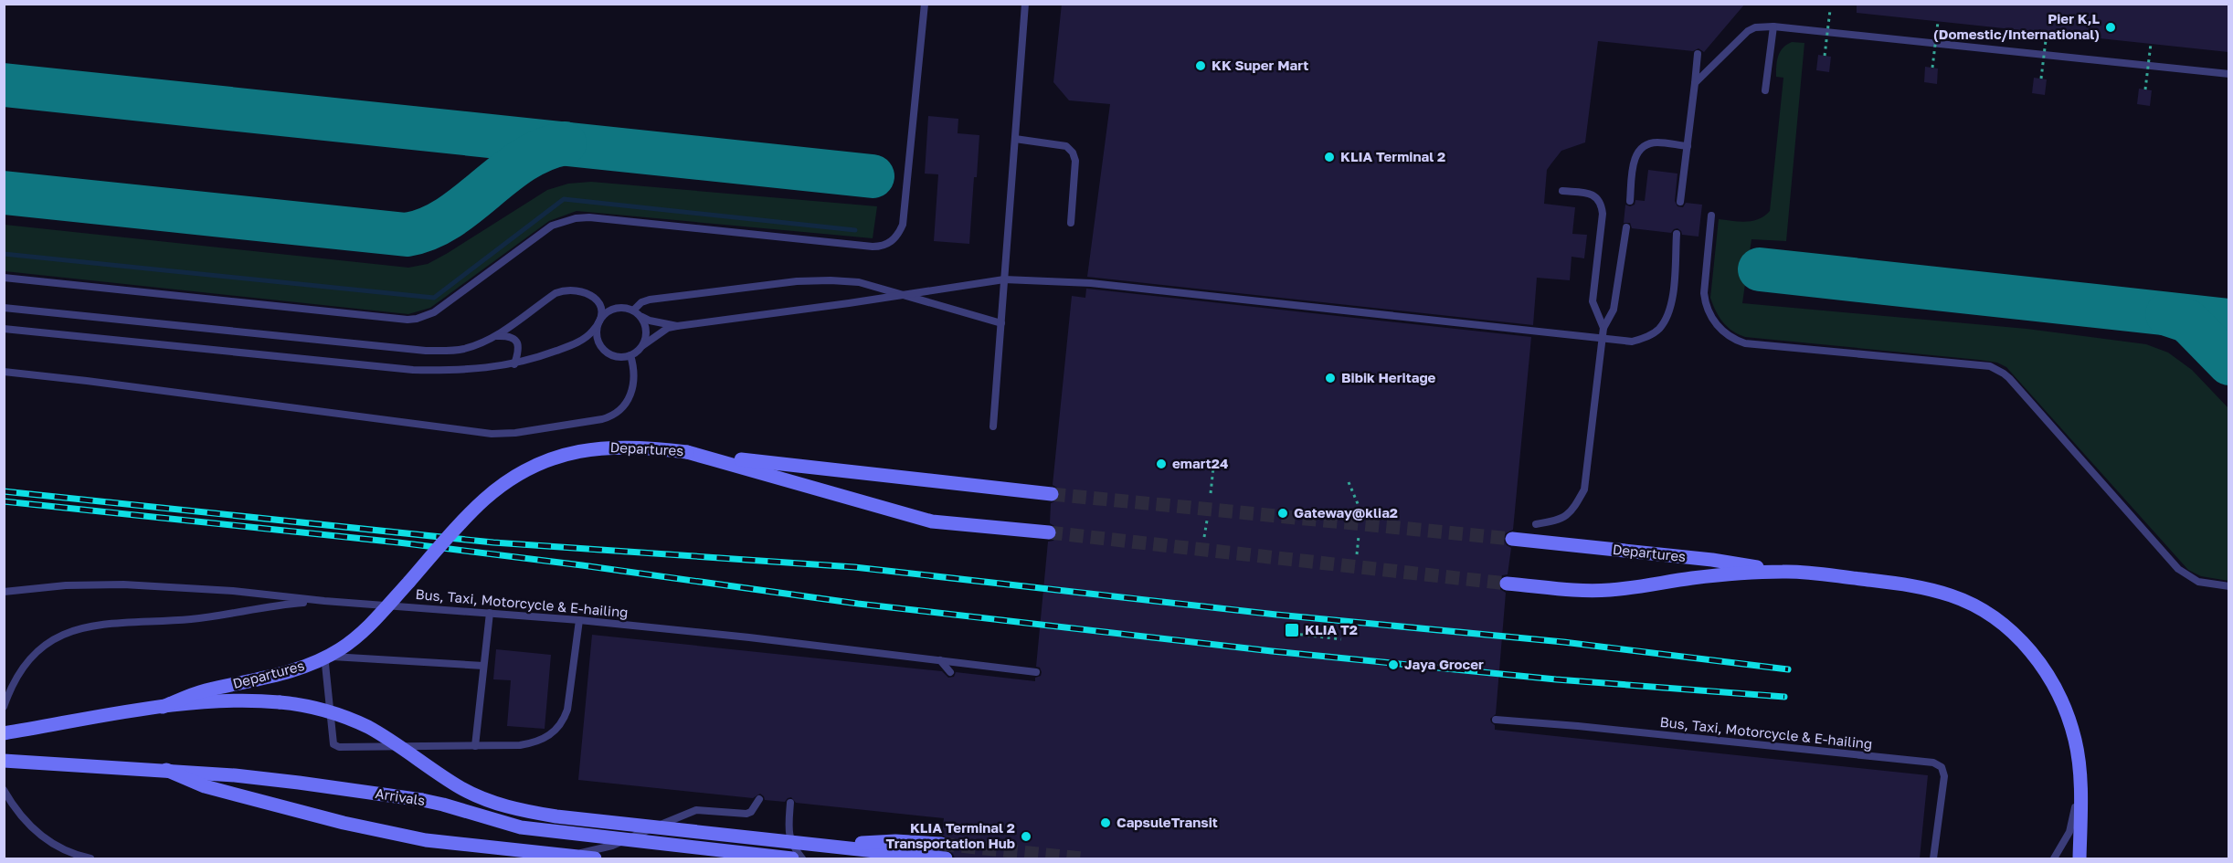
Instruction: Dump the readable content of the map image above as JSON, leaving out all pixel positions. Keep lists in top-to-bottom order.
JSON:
{
  "streets": {
    "main road": ["Departures", "Arrivals"],
    "lane": ["Bus, Taxi, Motorcycle & E-hailing"]
  },
  "places": {
    "other": [
      "Pier K,L (Domestic/International)",
      "KK Super Mart",
      "KLIA Terminal 2",
      "Bibik Heritage",
      "emart24",
      "Gateway@klia2",
      "Jaya Grocer",
      "CapsuleTransit",
      "KLIA Terminal 2 Transportation Hub"
    ],
    "transit": ["KLIA T2"]
  }
}
